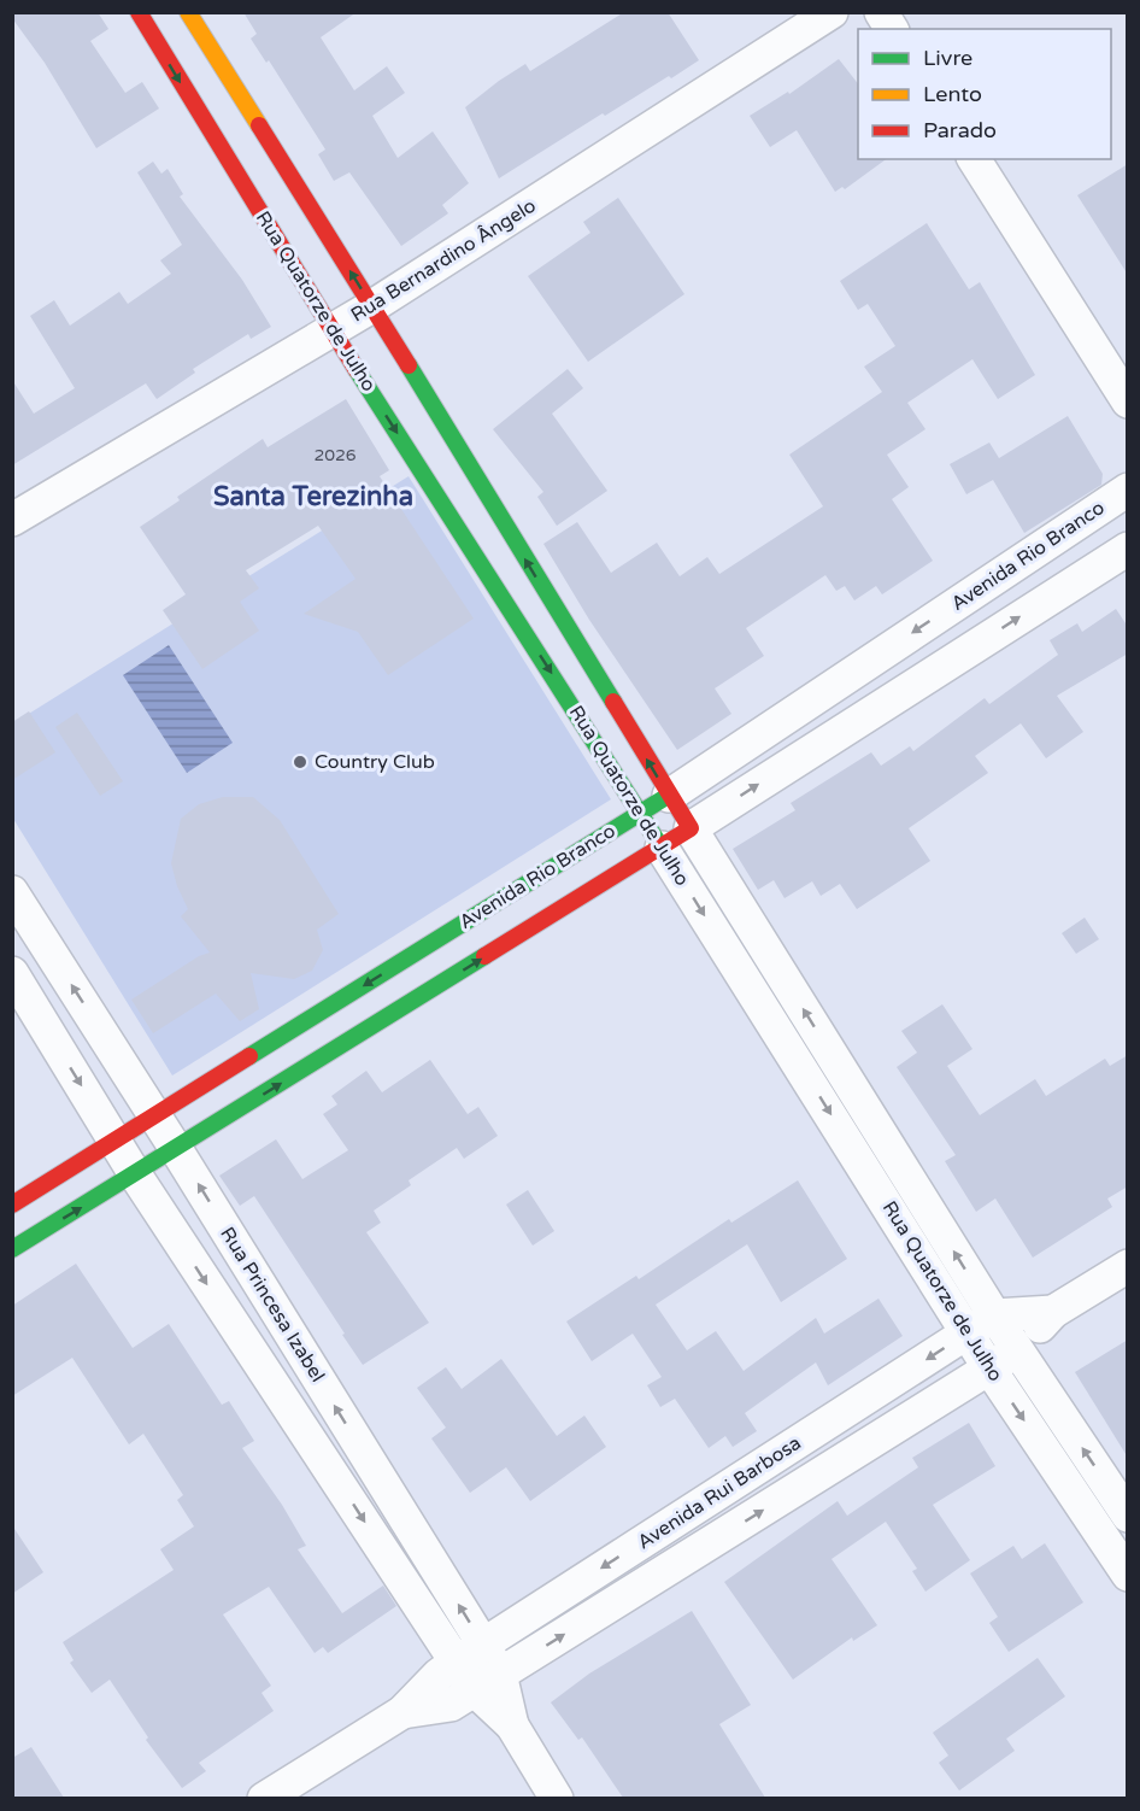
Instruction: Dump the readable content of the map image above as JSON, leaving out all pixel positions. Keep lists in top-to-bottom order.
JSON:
{
  "streets": {
    "street": [
      "Rua Bernardino Ângelo",
      "Rua Quatorze de Julho",
      "Avenida Rio Branco",
      "Rua Princesa Izabel",
      "Avenida Rui Barbosa"
    ]
  },
  "crossings": [
    ["Rua Bernardino Ângelo", "Rua Quatorze de Julho"],
    ["Rua Quatorze de Julho", "Avenida Rio Branco"],
    ["Rua Quatorze de Julho", "Avenida Rui Barbosa"],
    ["Avenida Rio Branco", "Rua Princesa Izabel"],
    ["Rua Princesa Izabel", "Avenida Rui Barbosa"]
  ],
  "districts": ["Santa Terezinha"],
  "places": ["Country Club"],
  "house_numbers": ["2026"],
  "legend": ["Livre", "Lento", "Parado"]
}
